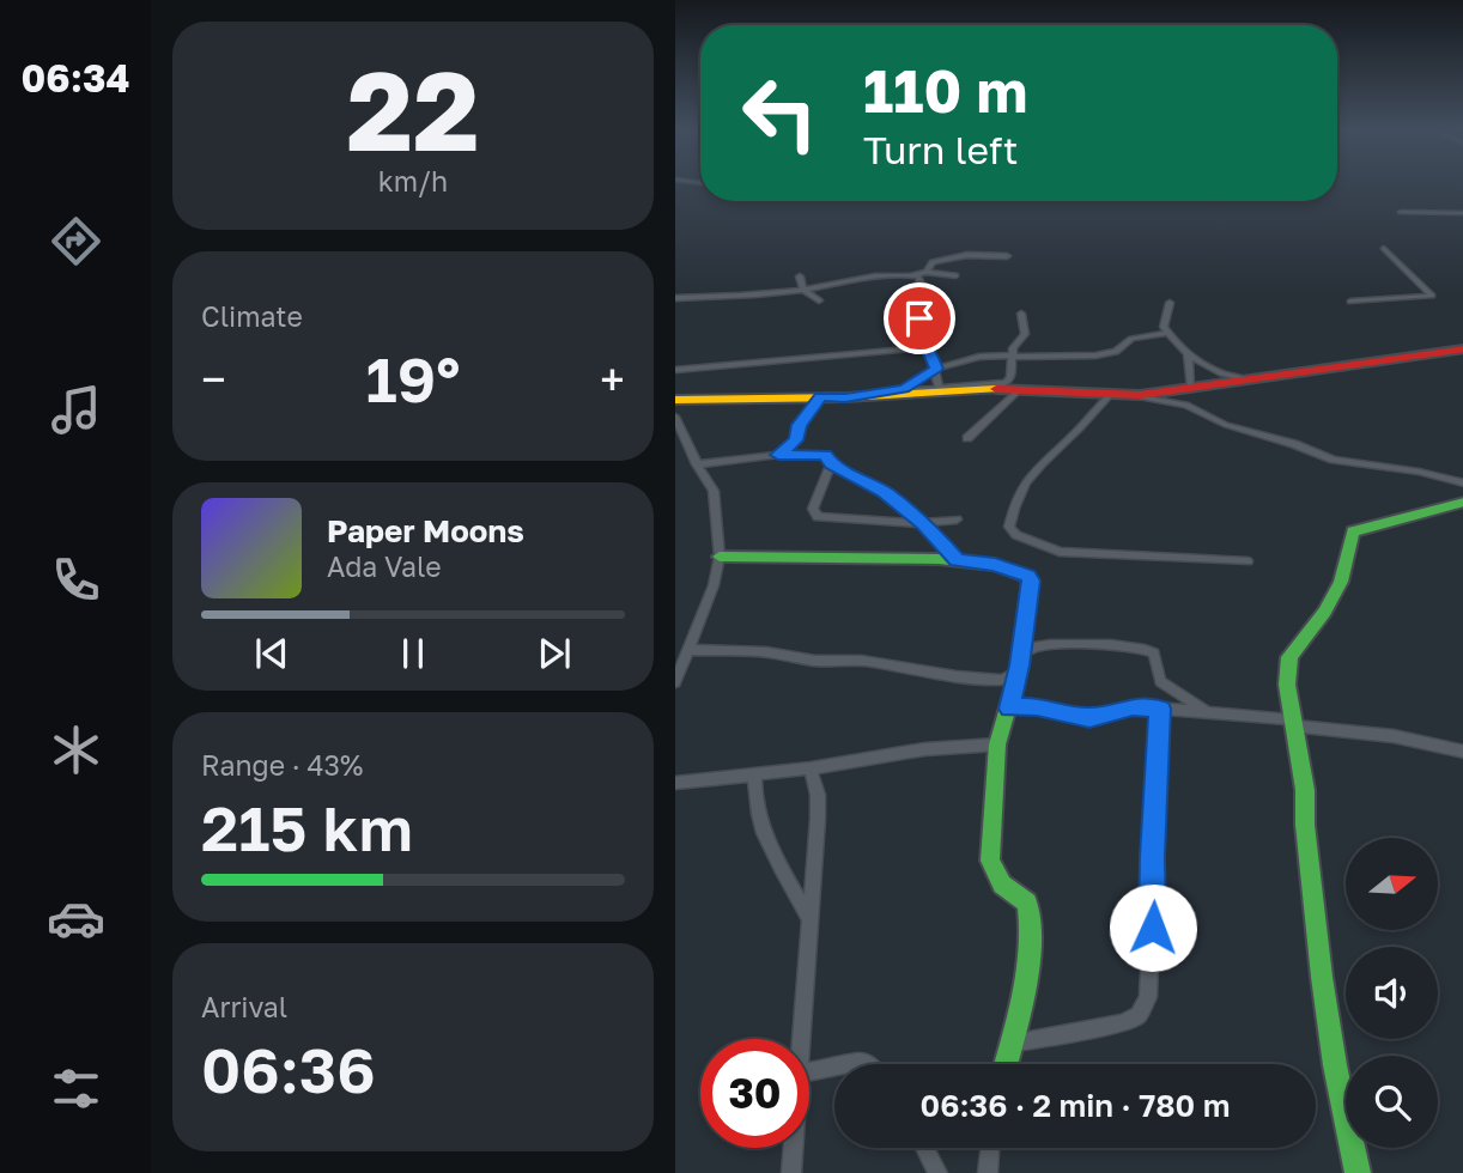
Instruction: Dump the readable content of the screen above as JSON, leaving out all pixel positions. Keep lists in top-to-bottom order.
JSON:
{
  "north": "right",
  "page": {
    "tabs": "06:34",
    "tile": [
      ["22", "km/h"],
      "Climate",
      ["Range · 43%", "215 km"],
      ["Arrival", "06:36"]
    ],
    "turn": ["110 m", "Turn left"],
    "heat": ["−", "19°", "+"],
    "song": ["Paper Moons", "Ada Vale"],
    "limit": "30",
    "trip": "06:36 · 2 min · 780 m"
  }
}
